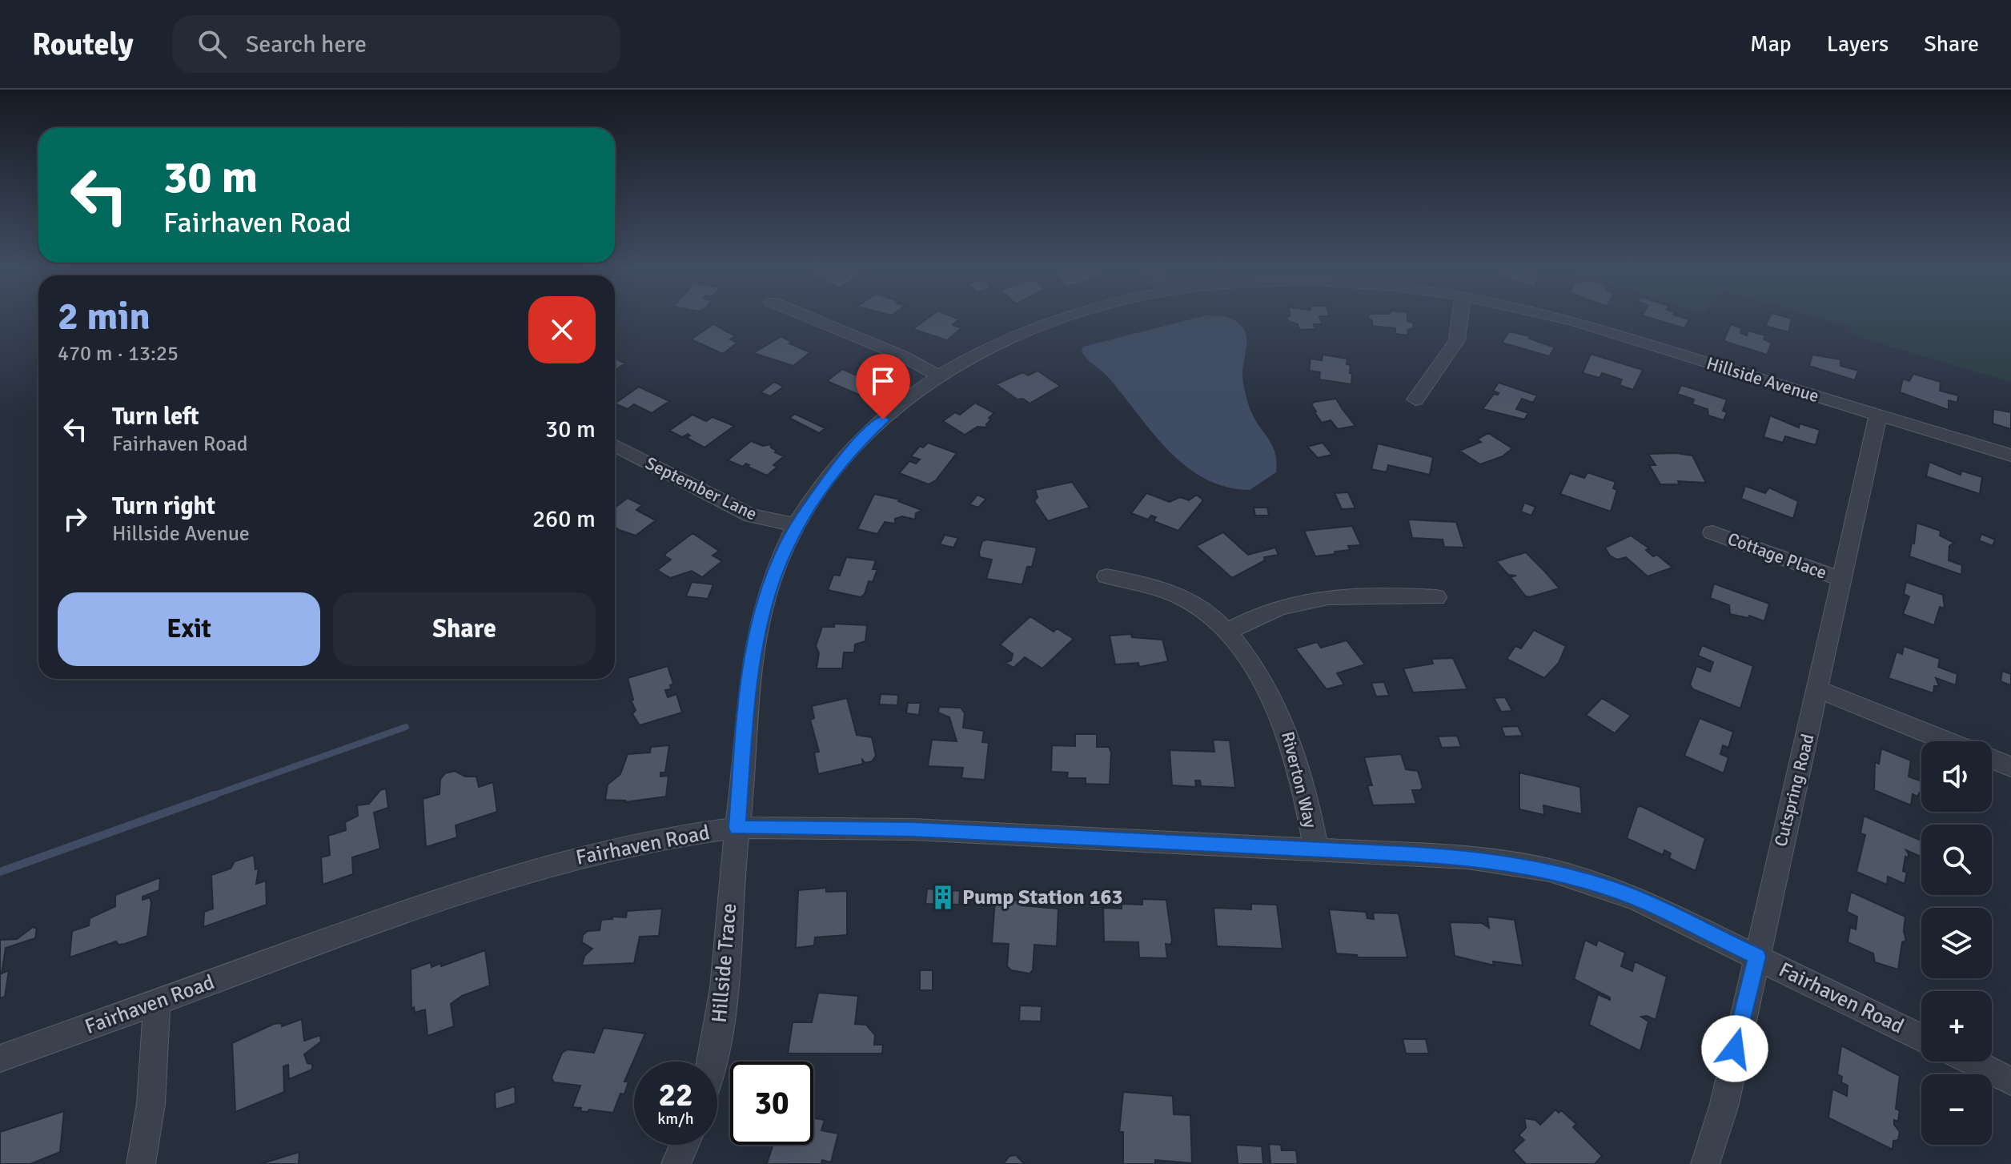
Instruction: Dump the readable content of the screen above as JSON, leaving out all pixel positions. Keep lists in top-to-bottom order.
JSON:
{
  "streets": {
    "street": [
      "Hillside Avenue",
      "September Lane",
      "Cottage Place",
      "Riverton Way",
      "Cutspring Road",
      "Fairhaven Road",
      "Hillside Trace"
    ]
  },
  "crossings": [
    ["Hillside Avenue", "September Lane"],
    ["Hillside Avenue", "Cutspring Road"],
    ["Hillside Avenue", "Fairhaven Road"],
    ["Hillside Avenue", "Hillside Trace"],
    ["Cottage Place", "Cutspring Road"],
    ["Riverton Way", "Fairhaven Road"],
    ["Cutspring Road", "Fairhaven Road"],
    ["Fairhaven Road", "Hillside Trace"]
  ],
  "places": {
    "building": ["Pump Station 163"]
  },
  "page": {
    "header": "Routely",
    "search": "Search here",
    "nav": ["Map", "Layers", "Share"],
    "turn": ["30 m", "Fairhaven Road"],
    "heading": ["2 min", "470 m · 13:25"],
    "list": [
      {
        "name": "Turn left",
        "note": "Fairhaven Road",
        "value": "30 m"
      },
      {
        "name": "Turn right",
        "note": "Hillside Avenue",
        "value": "260 m"
      }
    ],
    "buttons": ["Exit", "Share"],
    "map_buttons": ["+", "−"],
    "speed": "22 km/h",
    "limit": "30"
  }
}
